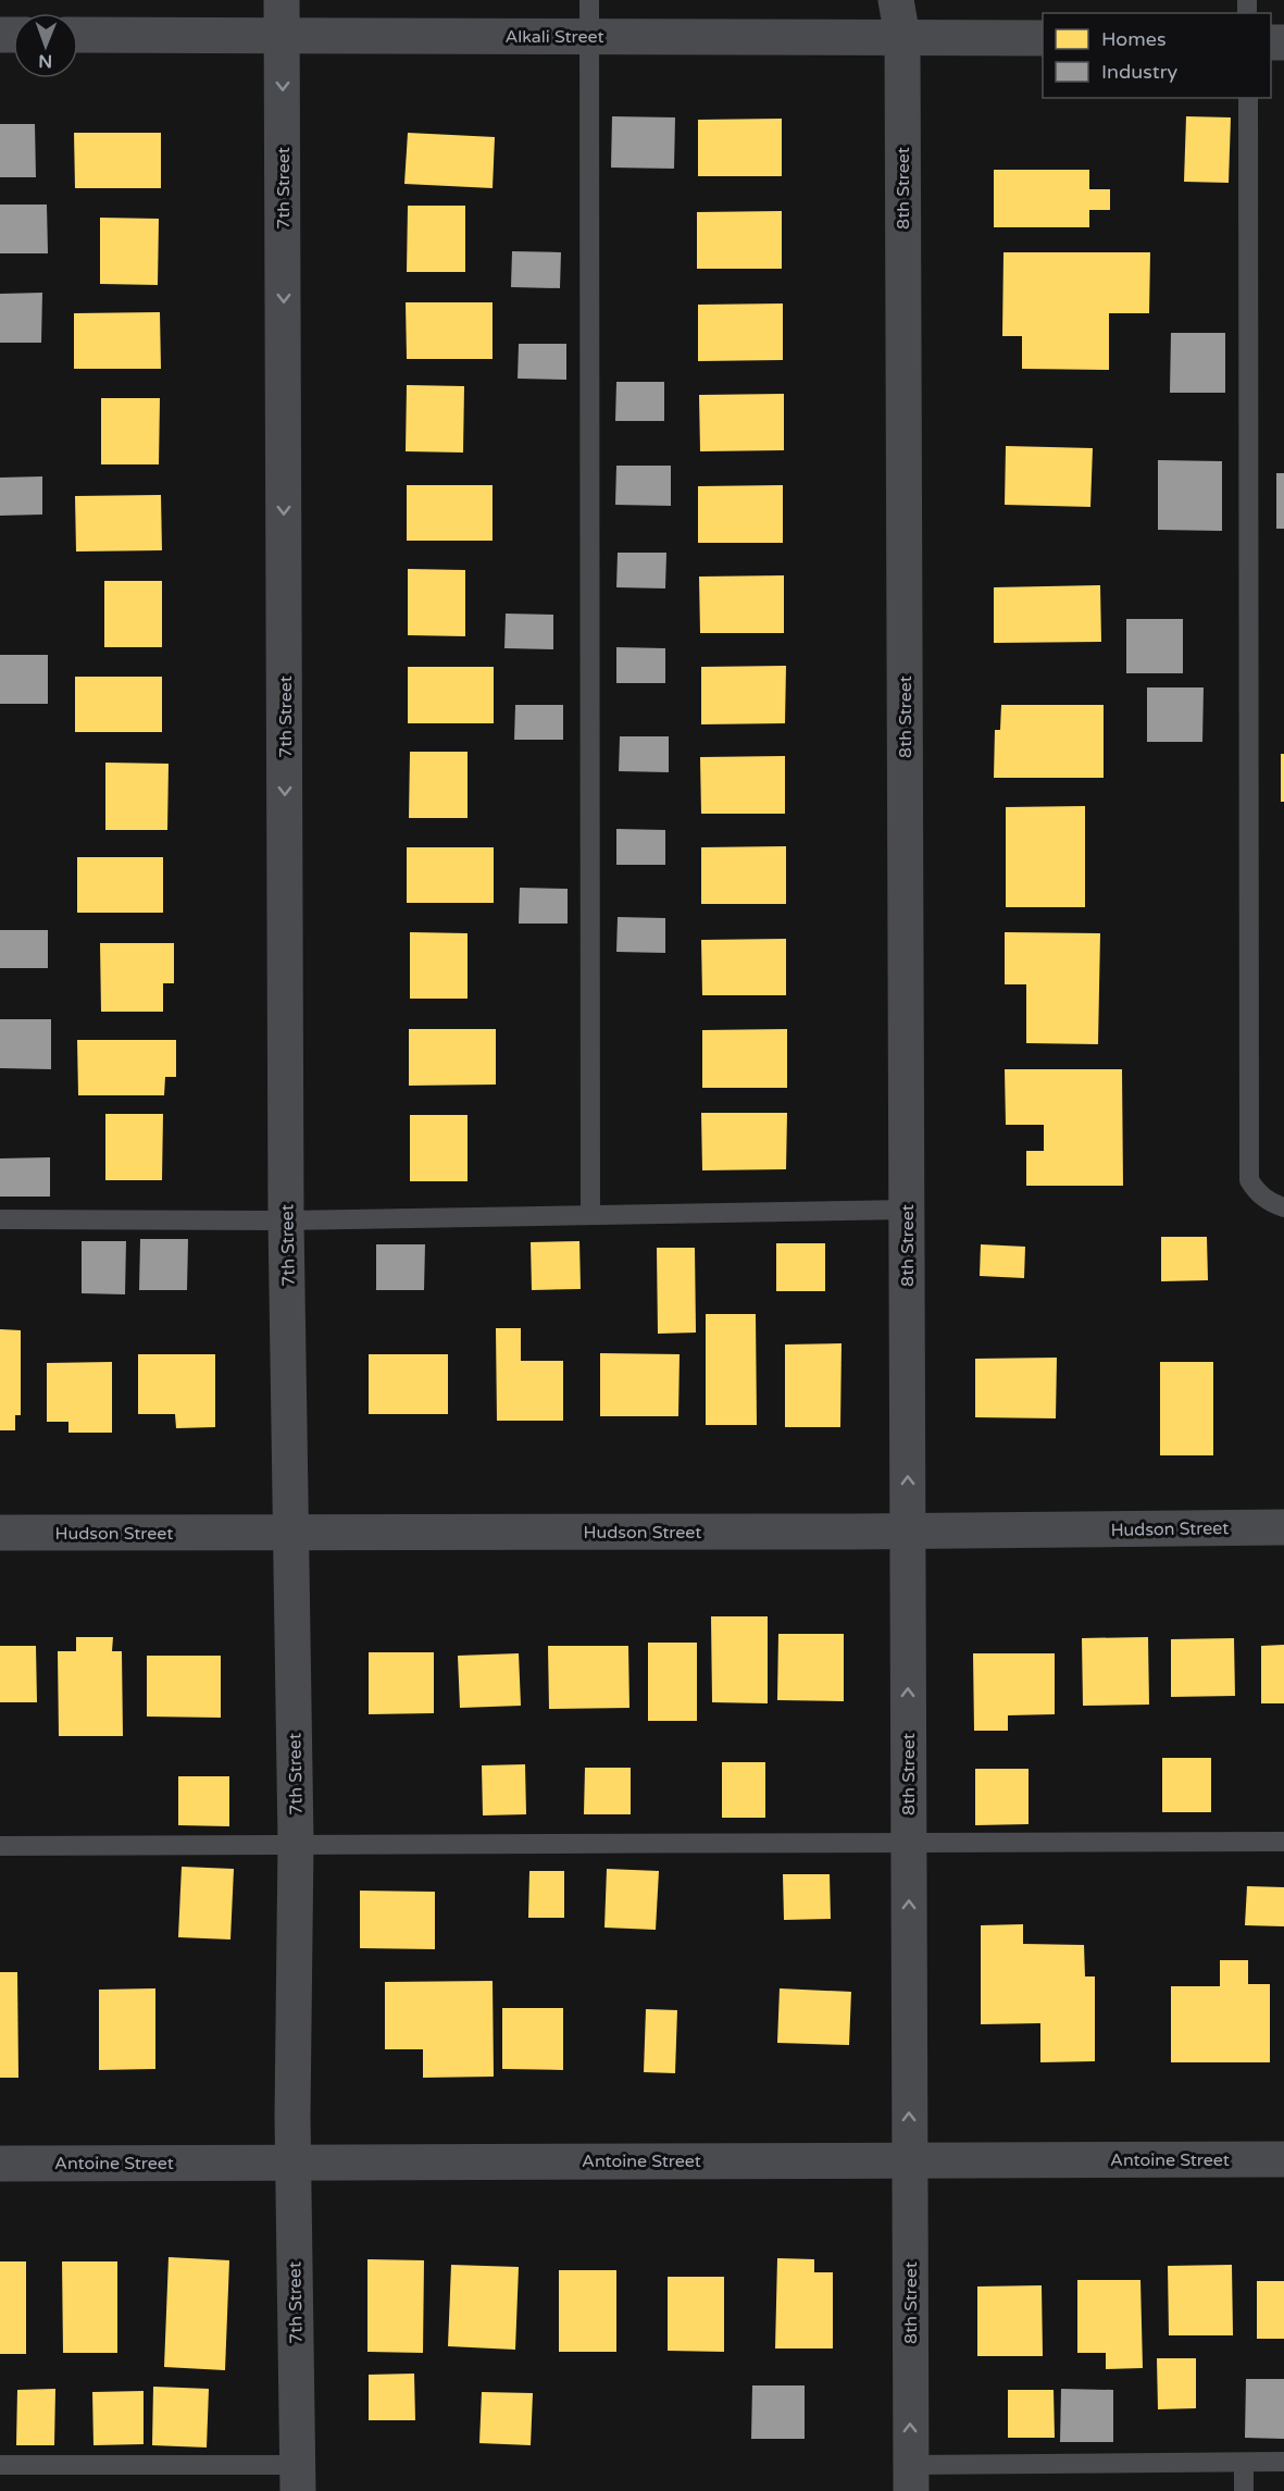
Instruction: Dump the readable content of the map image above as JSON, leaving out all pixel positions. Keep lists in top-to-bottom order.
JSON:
{
  "streets": {
    "street": [
      "Alkali Street",
      "7th Street",
      "8th Street",
      "Hudson Street",
      "Antoine Street"
    ]
  },
  "crossings": [
    ["Alkali Street", "7th Street"],
    ["Alkali Street", "8th Street"],
    ["7th Street", "Hudson Street"],
    ["7th Street", "Antoine Street"],
    ["8th Street", "Hudson Street"],
    ["8th Street", "Antoine Street"]
  ],
  "one_way": ["7th Street", "8th Street"],
  "legend": ["Homes", "Industry"],
  "north": "bottom"
}
